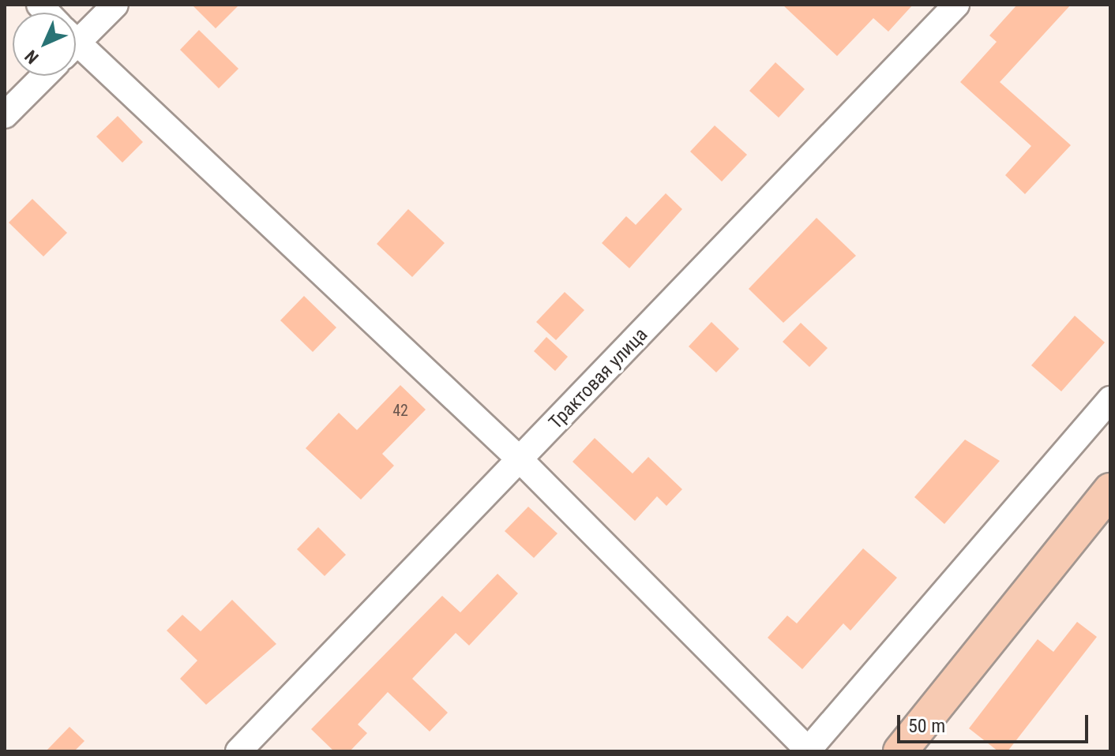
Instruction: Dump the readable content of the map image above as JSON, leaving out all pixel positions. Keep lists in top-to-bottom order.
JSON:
{
  "streets": {
    "street": ["Трактовая улица"]
  },
  "house_numbers": ["42"],
  "scale_bar": "50 m",
  "north": "bottom left"
}
